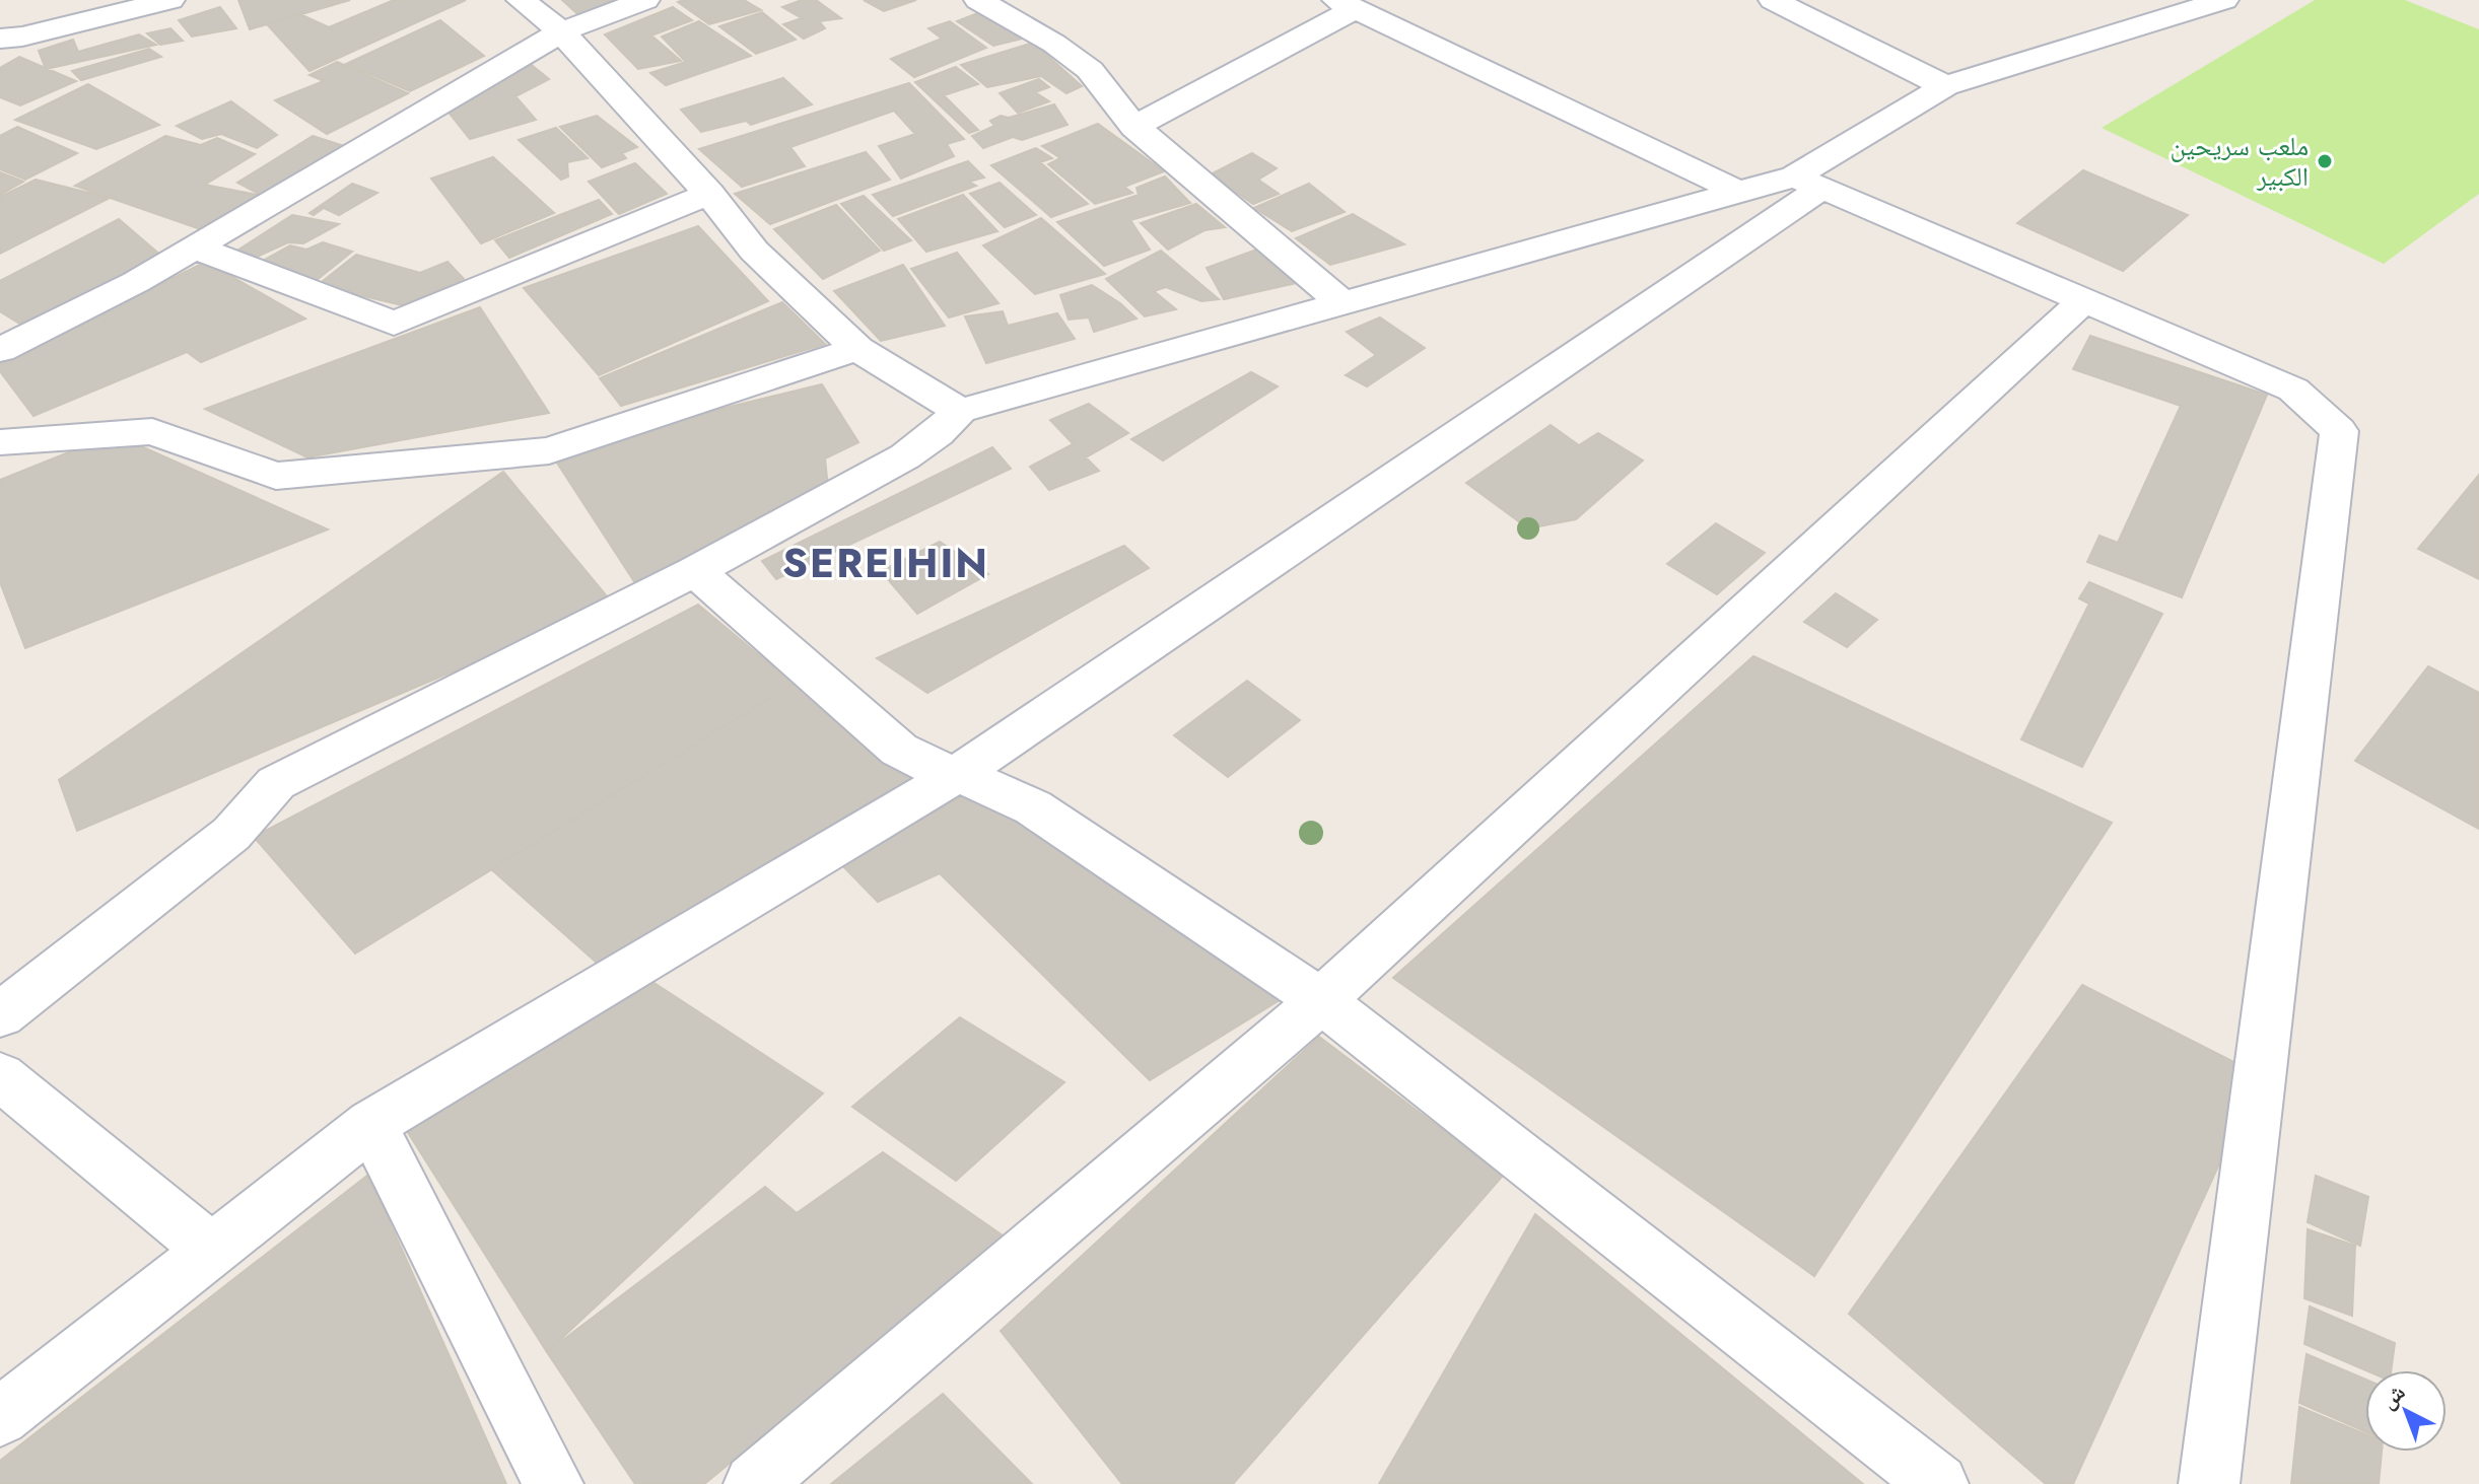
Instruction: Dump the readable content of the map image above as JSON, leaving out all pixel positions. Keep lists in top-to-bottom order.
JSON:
{
  "districts": ["SEREIHIN"],
  "places": ["ملعب سريحين الكبير"],
  "north": "top left"
}
